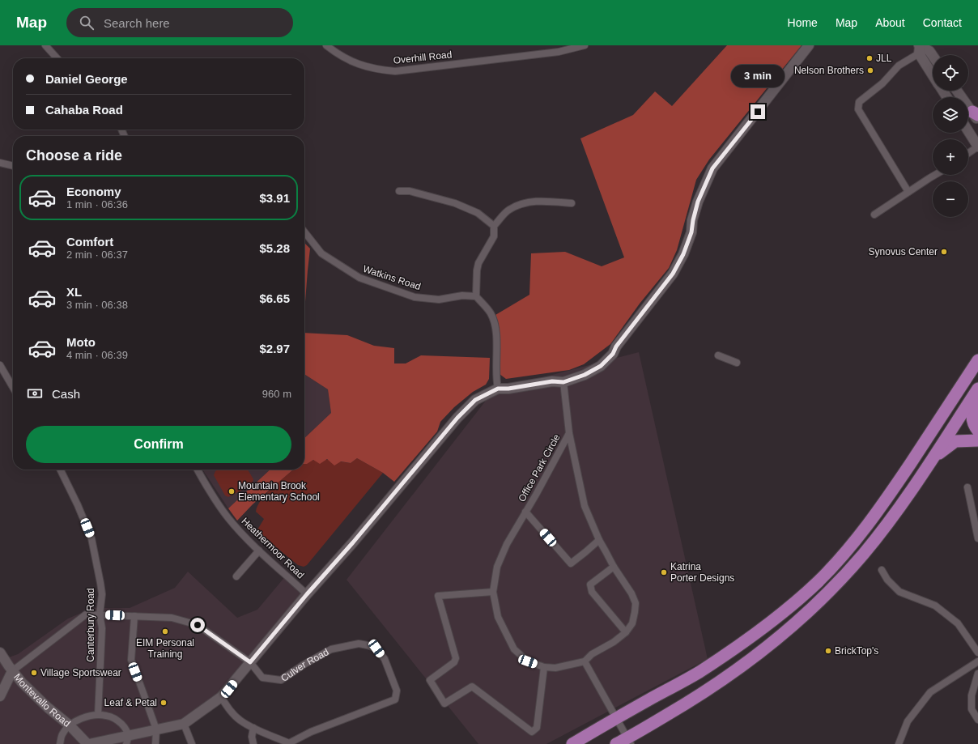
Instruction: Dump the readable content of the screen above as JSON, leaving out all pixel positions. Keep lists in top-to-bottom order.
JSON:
{
  "streets": {
    "street": [
      "Overhill Road",
      "Watkins Road",
      "Office Park Circle",
      "Heathermoor Road",
      "Canterbury Road",
      "Culver Road",
      "Montevallo Road"
    ]
  },
  "crossings": [
    ["Canterbury Road", "Culver Road"],
    ["Culver Road", "Montevallo Road"]
  ],
  "places": [
    "JLL",
    "Nelson Brothers",
    "Synovus Center",
    "Mountain Brook Elementary School",
    "Katrina Porter Designs",
    "EIM Personal Training",
    "BrickTop's",
    "Village Sportswear",
    "Leaf & Petal"
  ],
  "page": {
    "header": "Map",
    "search": "Search here",
    "nav": [
      "Home",
      "Map",
      "About",
      "Contact"
    ],
    "map_buttons": ["+", "−"],
    "banner": ["Daniel George", "Cahaba Road"],
    "bubble": "3 min",
    "heading": "Choose a ride",
    "list": [
      {
        "name": "Economy",
        "note": "1 min · 06:36",
        "value": "$3.91"
      },
      {
        "name": "Comfort",
        "note": "2 min · 06:37",
        "value": "$5.28"
      },
      {
        "name": "XL",
        "note": "3 min · 06:38",
        "value": "$6.65"
      },
      {
        "name": "Moto",
        "note": "4 min · 06:39",
        "value": "$2.97"
      }
    ],
    "pay": ["Cash", "960 m"],
    "buttons": "Confirm"
  }
}
